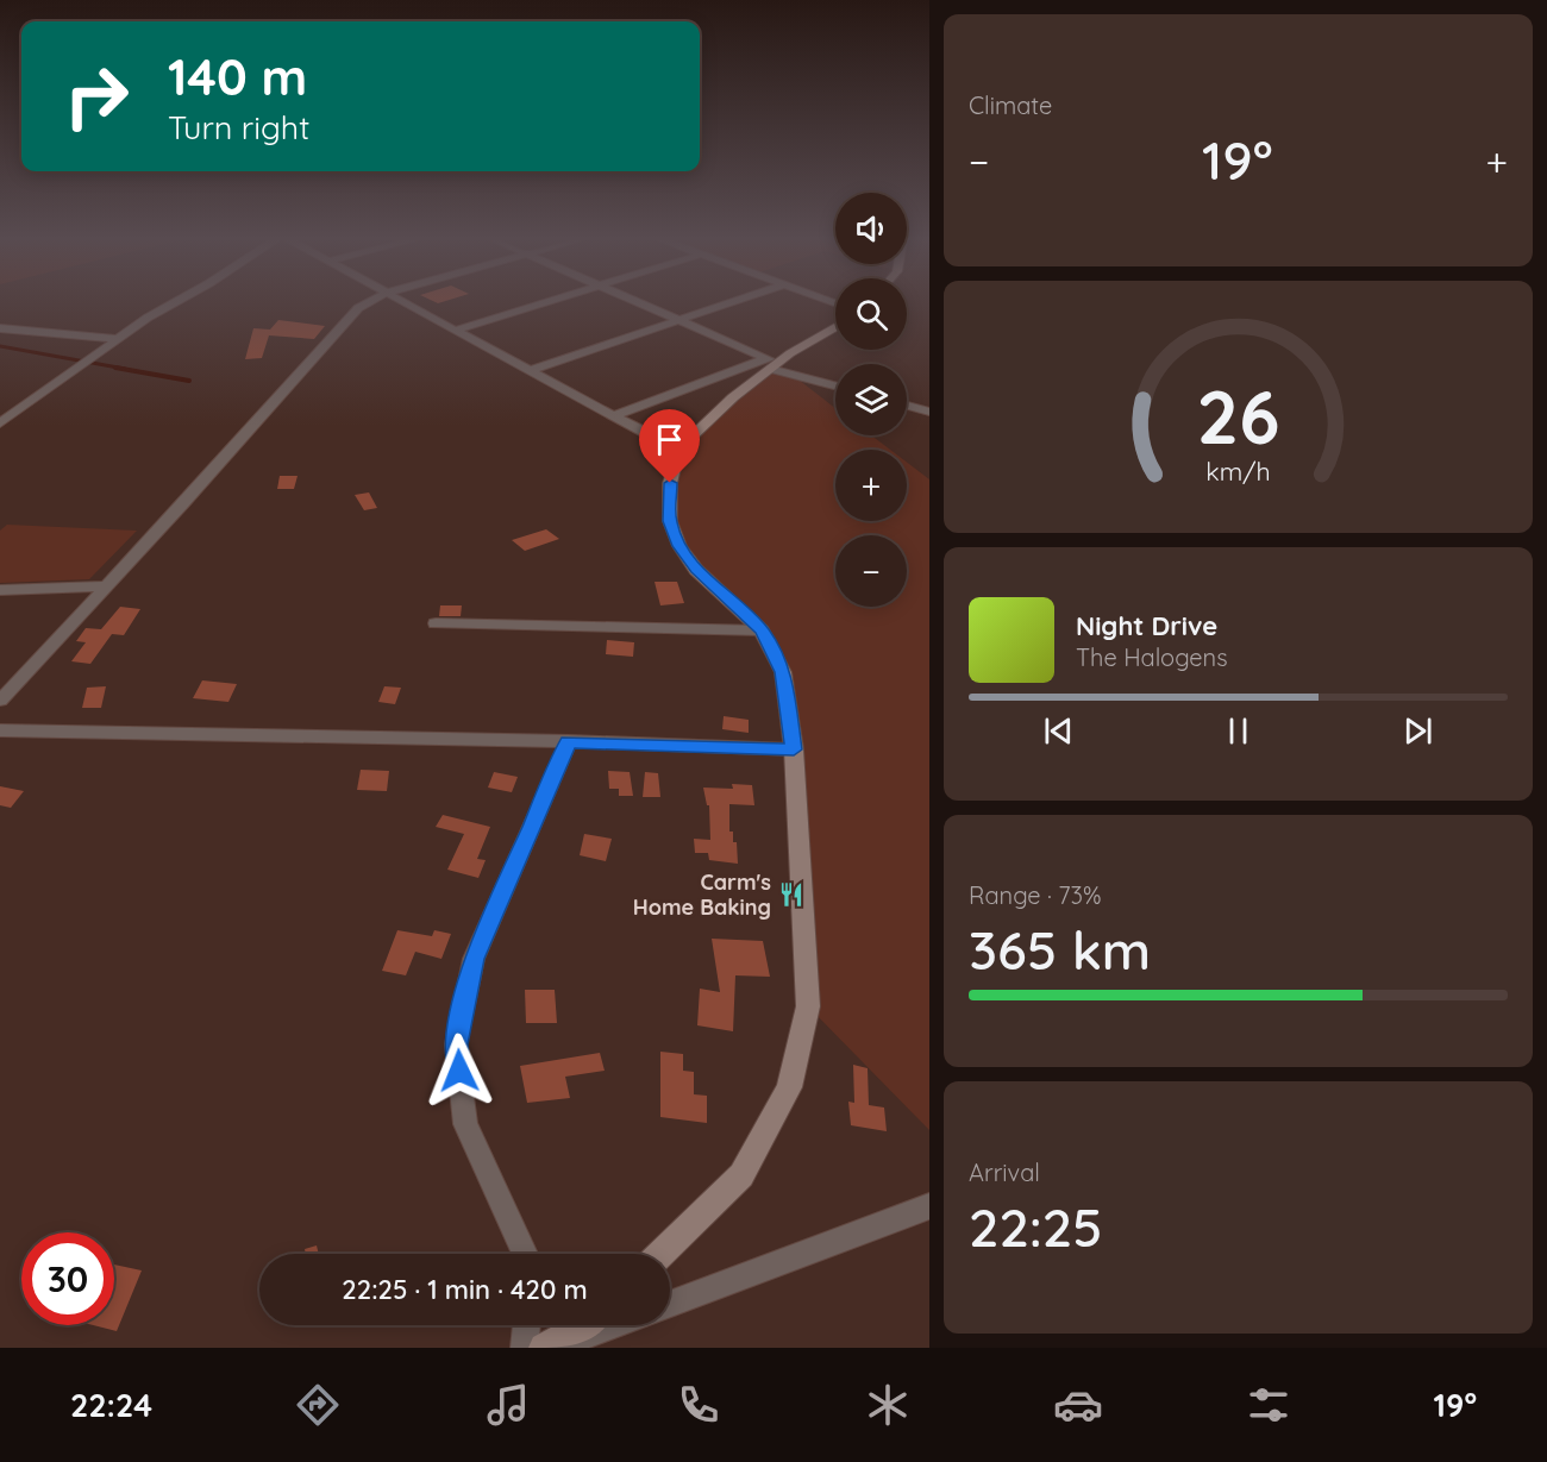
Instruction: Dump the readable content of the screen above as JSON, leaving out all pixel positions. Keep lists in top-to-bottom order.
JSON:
{
  "places": {
    "restaurant": ["Carm's Home Baking"]
  },
  "page": {
    "tile": [
      "Climate",
      ["Range · 73%", "365 km"],
      ["Arrival", "22:25"]
    ],
    "turn": ["140 m", "Turn right"],
    "heat": ["−", "19°", "+"],
    "map_buttons": ["+", "−"],
    "song": ["Night Drive", "The Halogens"],
    "limit": "30",
    "trip": "22:25 · 1 min · 420 m",
    "tabs": ["22:24", "19°"],
    "gauge": ["26", "km/h"]
  }
}
